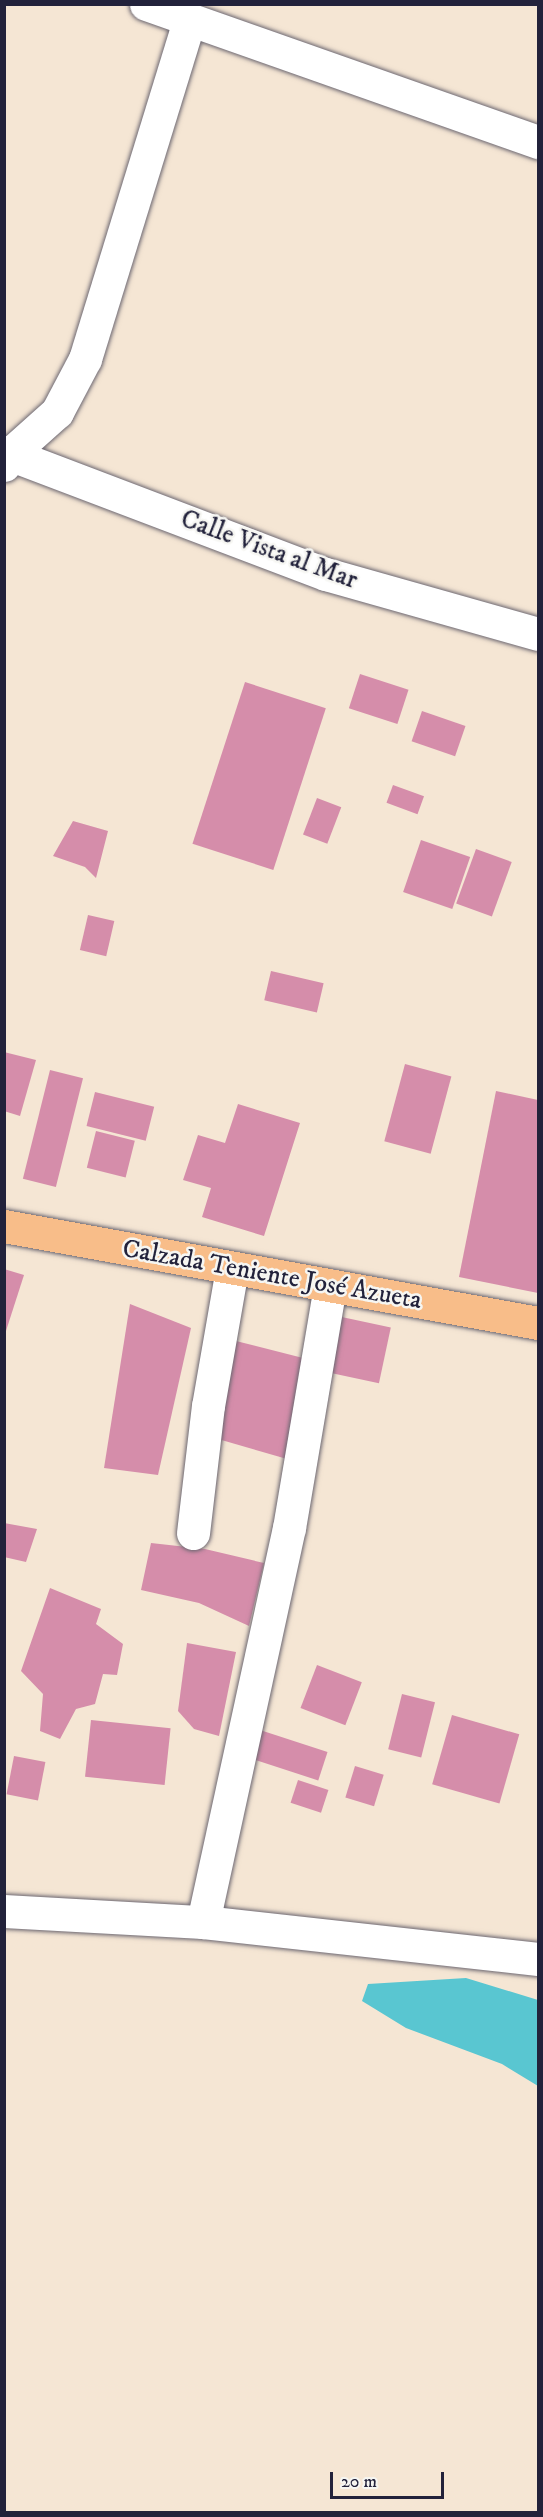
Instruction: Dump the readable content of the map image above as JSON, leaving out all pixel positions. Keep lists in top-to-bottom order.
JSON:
{
  "streets": {
    "main road": ["Calzada Teniente José Azueta"],
    "street": ["Calle Vista al Mar"]
  },
  "scale_bar": "20 m"
}
